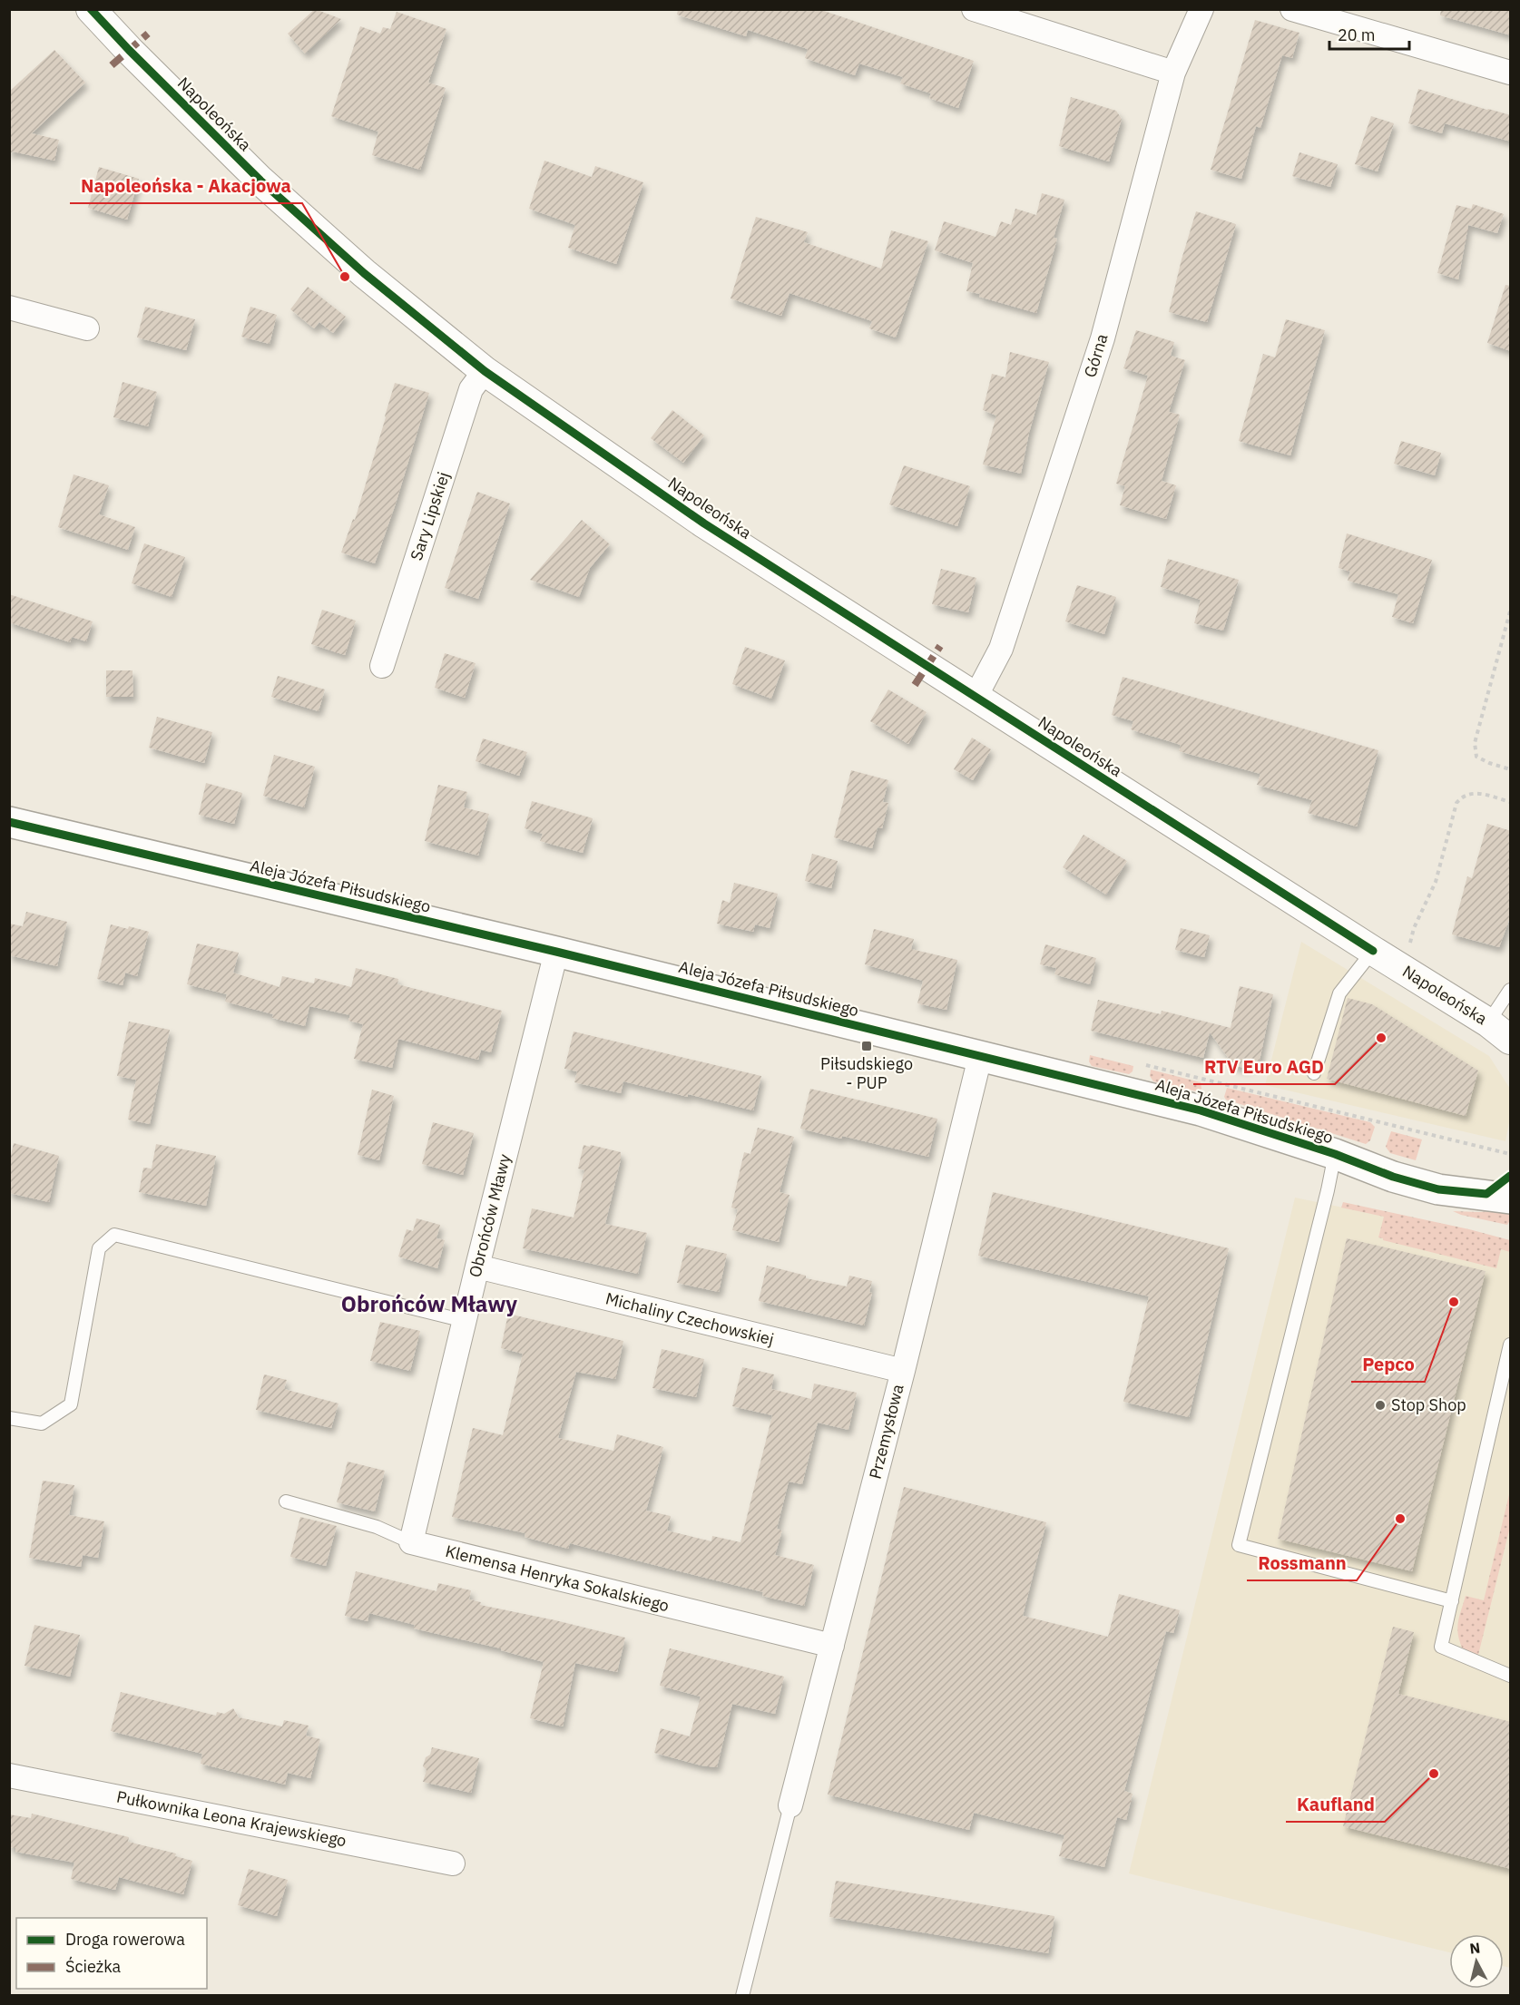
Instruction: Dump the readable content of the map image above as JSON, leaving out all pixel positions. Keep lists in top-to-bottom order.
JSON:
{
  "streets": {
    "main road": ["Aleja Józefa Piłsudskiego"],
    "street": [
      "Napoleońska",
      "Górna",
      "Sary Lipskiej",
      "Obrońców Mławy",
      "Michaliny Czechowskiej",
      "Przemysłowa",
      "Klemensa Henryka Sokalskiego",
      "Pułkownika Leona Krajewskiego"
    ]
  },
  "crossings": [
    ["Napoleońska", "Górna"],
    ["Napoleońska", "Sary Lipskiej"],
    ["Aleja Józefa Piłsudskiego", "Obrońców Mławy"],
    ["Aleja Józefa Piłsudskiego", "Przemysłowa"],
    ["Obrońców Mławy", "Michaliny Czechowskiej"],
    ["Obrońców Mławy", "Klemensa Henryka Sokalskiego"],
    ["Michaliny Czechowskiej", "Przemysłowa"],
    ["Przemysłowa", "Klemensa Henryka Sokalskiego"]
  ],
  "districts": ["Obrońców Mławy"],
  "places": {
    "other": [
      "Napoleońska - Akacjowa",
      "RTV Euro AGD",
      "Pepco",
      "Stop Shop",
      "Rossmann",
      "Kaufland"
    ],
    "transit": ["Piłsudskiego - PUP"]
  },
  "legend": ["Droga rowerowa", "Ścieżka"],
  "scale_bar": "20 m",
  "north": "top"
}
